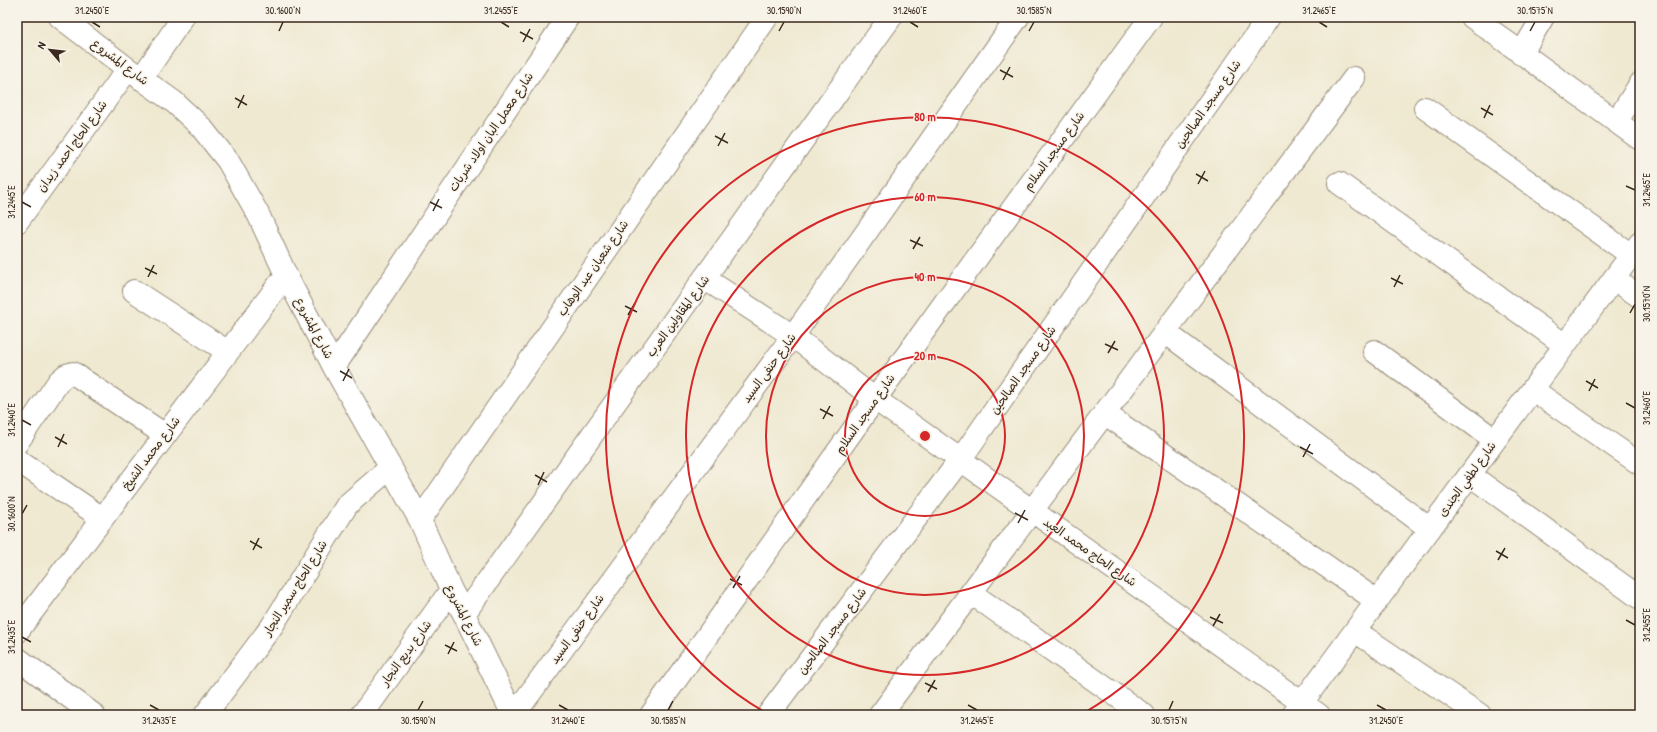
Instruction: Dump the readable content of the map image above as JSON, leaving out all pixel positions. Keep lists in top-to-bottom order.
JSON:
{
  "streets": {
    "street": [
      "شارع المشروع",
      "شارع مسجد الصالحين",
      "شارع معمل البان اولاد شربات",
      "شارع الحاج احمد زيدان",
      "شارع مسجد السلام",
      "شارع شعبان عبد الوهاب",
      "شارع المقاولين العرب",
      "شارع حنفى السيد",
      "شارع محمد الشيخ",
      "شارع لطفي الجندى",
      "شارع الحاج محمد العبد",
      "شارع الحاج سمير النجار",
      "شارع بديع النجار"
    ]
  },
  "crossings": [
    ["شارع المشروع", "شارع معمل البان اولاد شربات"],
    ["شارع المشروع", "شارع الحاج احمد زيدان"],
    ["شارع المشروع", "شارع شعبان عبد الوهاب"],
    ["شارع المشروع", "شارع المقاولين العرب"],
    ["شارع المشروع", "شارع حنفى السيد"],
    ["شارع المشروع", "شارع محمد الشيخ"],
    ["شارع المشروع", "شارع الحاج سمير النجار"],
    ["شارع المشروع", "شارع بديع النجار"],
    ["شارع مسجد الصالحين", "شارع الحاج محمد العبد"],
    ["شارع مسجد السلام", "شارع الحاج محمد العبد"],
    ["شارع المقاولين العرب", "شارع الحاج محمد العبد"],
    ["شارع حنفى السيد", "شارع الحاج محمد العبد"],
    ["شارع لطفي الجندى", "شارع الحاج محمد العبد"]
  ],
  "north": "top left",
  "coordinates": [
    "31.2450°E",
    "30.1600°N",
    "31.2455°E",
    "30.1590°N",
    "31.2460°E",
    "30.1585°N",
    "31.2465°E",
    "30.1575°N",
    "31.2445°E",
    "30.1570°N",
    "31.2440°E",
    "31.2435°E"
  ],
  "rings": [
    "80 m",
    "60 m",
    "40 m",
    "20 m"
  ]
}
